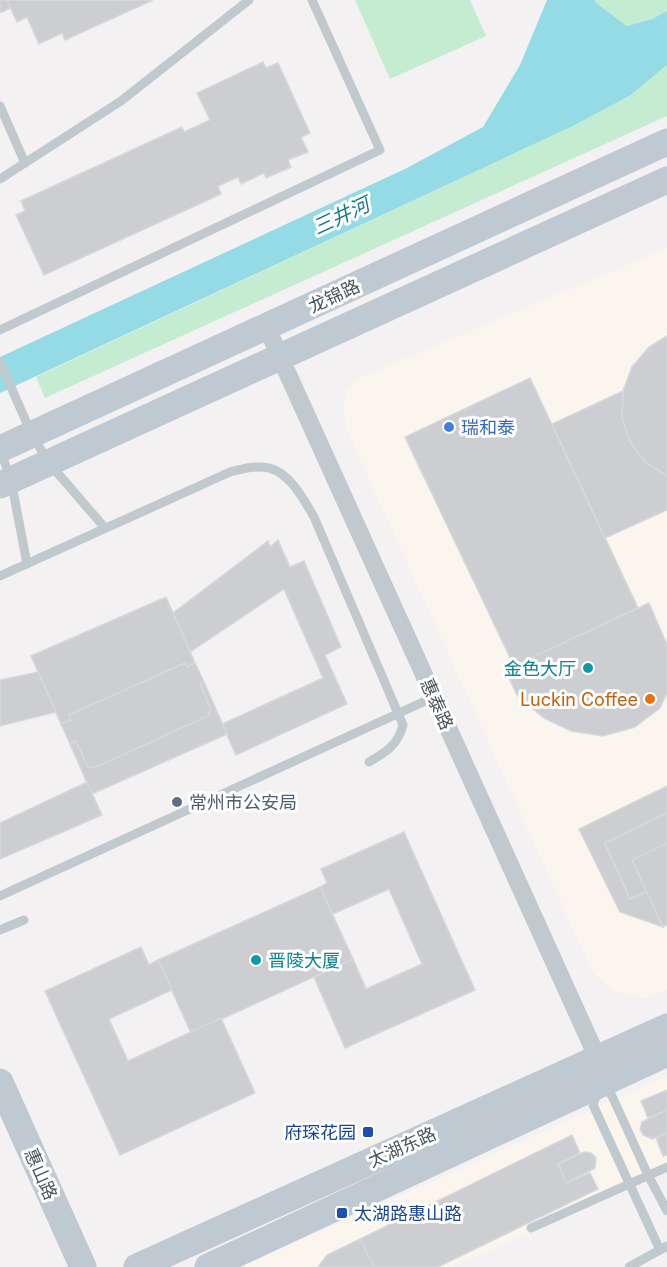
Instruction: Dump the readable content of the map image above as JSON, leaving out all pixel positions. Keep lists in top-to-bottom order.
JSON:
{
  "streets": {
    "main road": ["龙锦路", "太湖东路", "惠山路"],
    "street": ["惠泰路"]
  },
  "crossings": [
    ["龙锦路", "惠泰路"],
    ["惠泰路", "太湖东路"]
  ],
  "water": ["三井河"],
  "places": {
    "other": [
      "瑞和泰",
      "金色大厅",
      "Luckin Coffee",
      "常州市公安局",
      "晋陵大厦"
    ],
    "transit": ["府琛花园", "太湖路惠山路"]
  }
}
